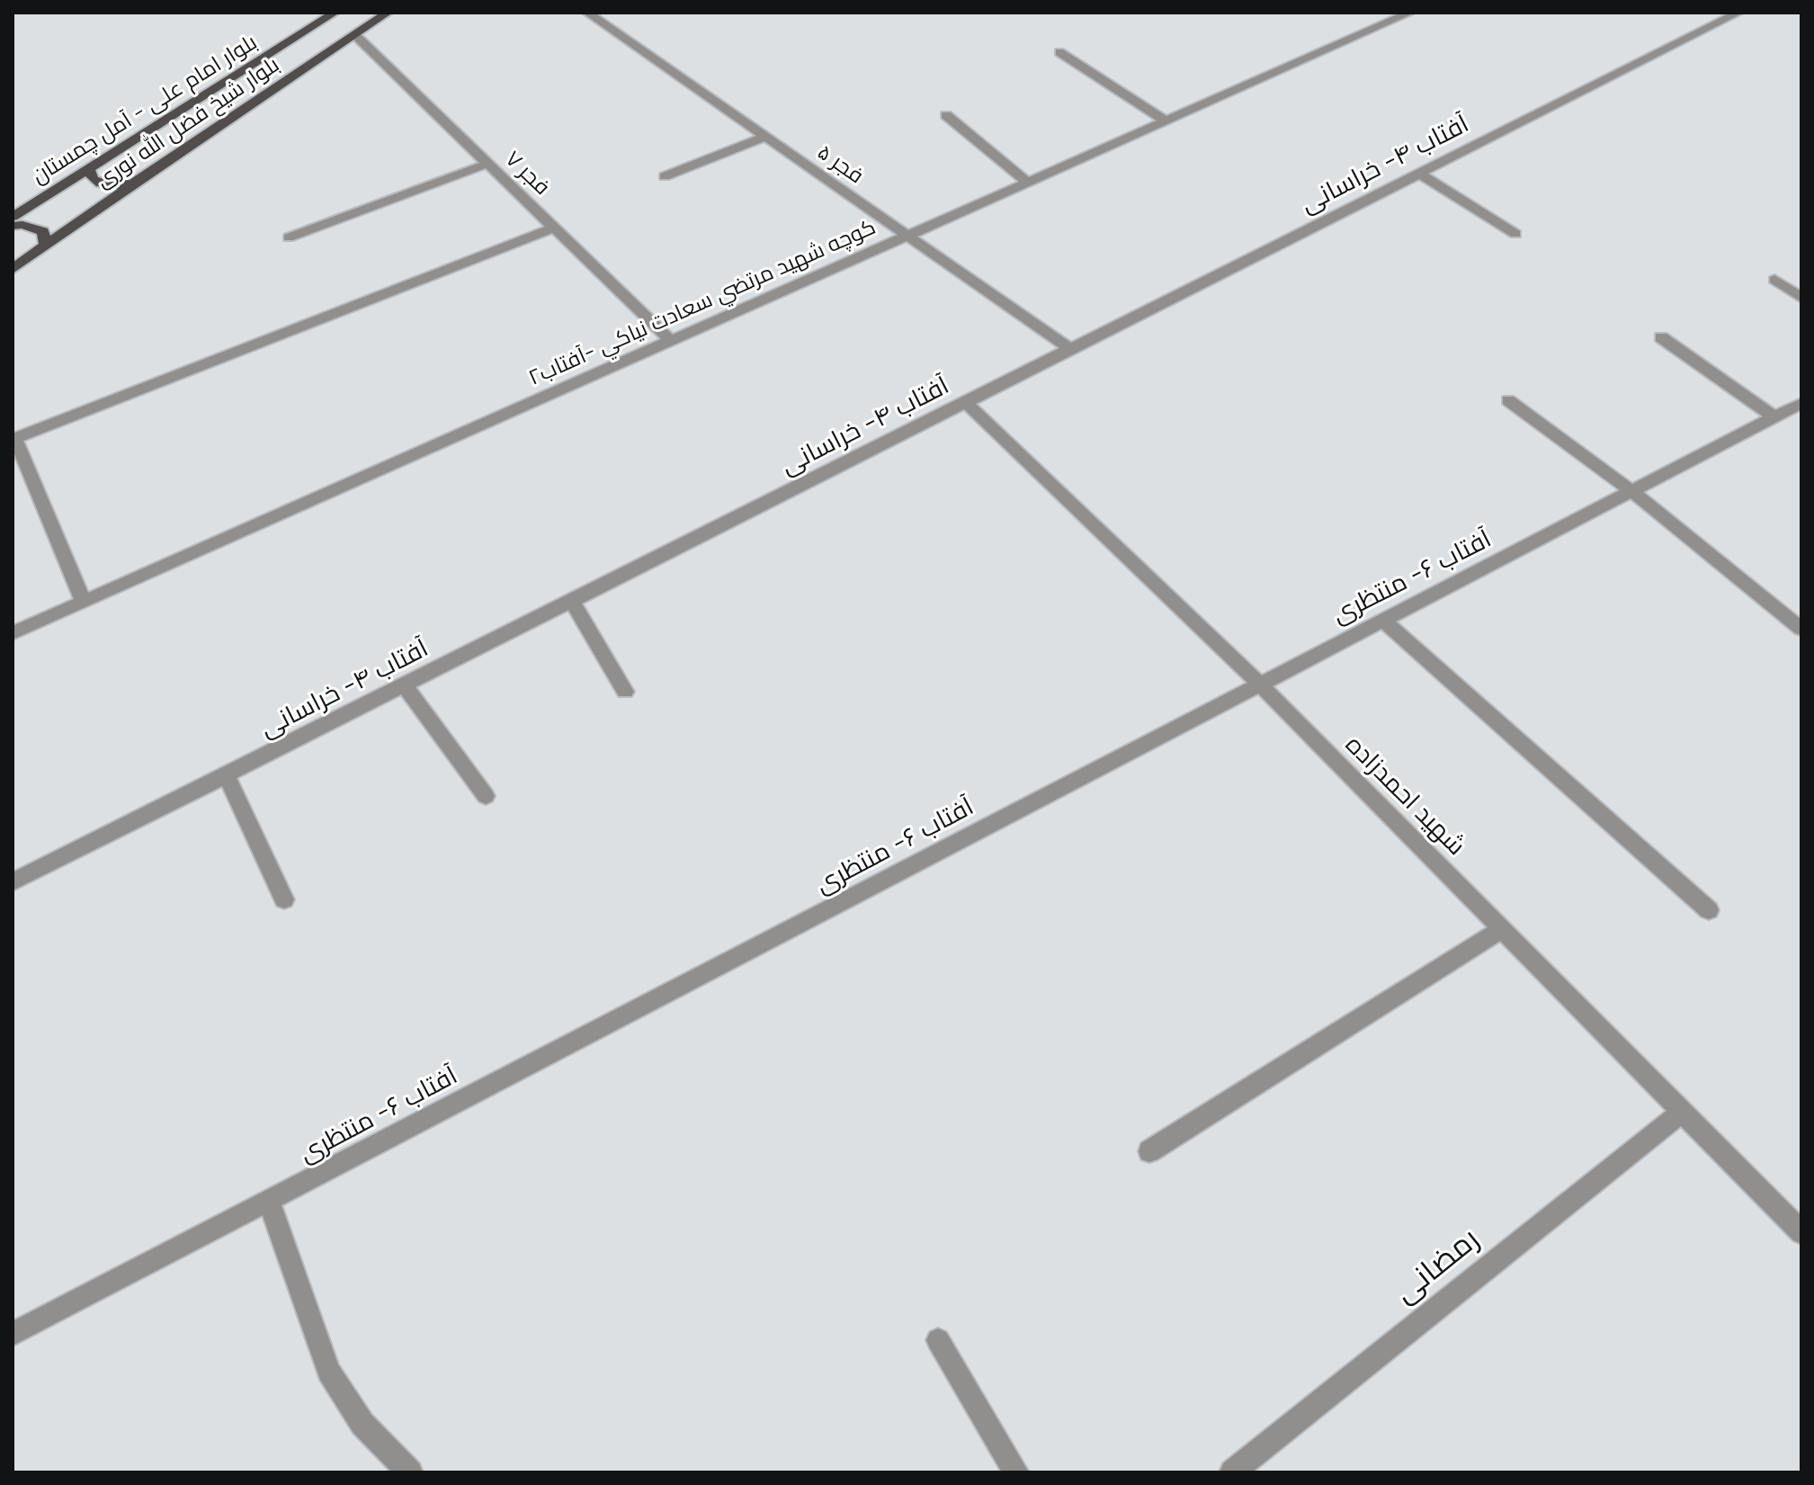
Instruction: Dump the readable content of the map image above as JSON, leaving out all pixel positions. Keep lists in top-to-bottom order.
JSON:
{
  "streets": {
    "main road": ["بلوار امام علی - آمل چمستان", "بلوار شیخ فضل الله نوری"],
    "street": [
      "فجر ۵",
      "آفتاب ۴- خراسانی",
      "فجر ۷",
      "كوچه شهيد مرتضي سعادت نياكي -آفتاب۲",
      "آفتاب ۶- منتظری",
      "شهید احمدزاده",
      "رمضانی"
    ]
  },
  "crossings": [
    ["بلوار شیخ فضل الله نوری", "فجر ۷"],
    ["فجر ۵", "آفتاب ۴- خراسانی"],
    ["فجر ۵", "كوچه شهيد مرتضي سعادت نياكي -آفتاب۲"],
    ["آفتاب ۴- خراسانی", "شهید احمدزاده"],
    ["فجر ۷", "كوچه شهيد مرتضي سعادت نياكي -آفتاب۲"],
    ["آفتاب ۶- منتظری", "شهید احمدزاده"],
    ["شهید احمدزاده", "رمضانی"]
  ]
}
